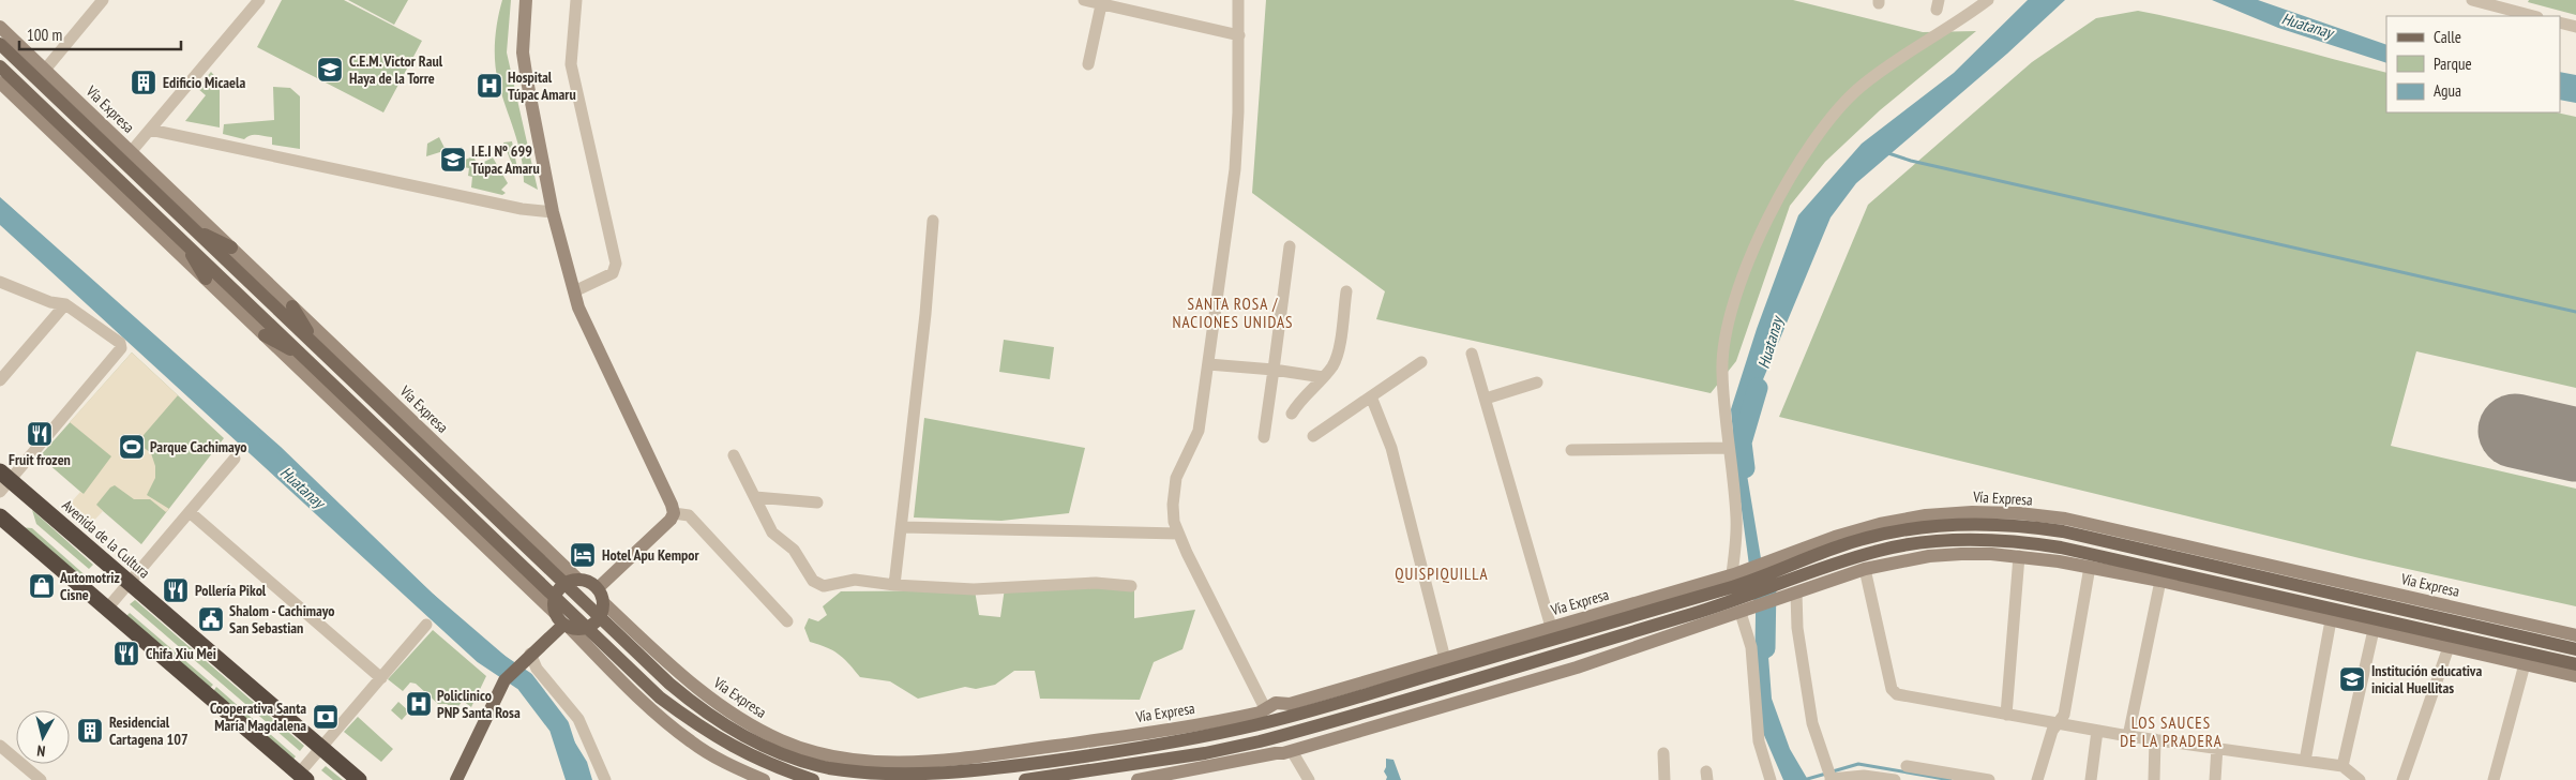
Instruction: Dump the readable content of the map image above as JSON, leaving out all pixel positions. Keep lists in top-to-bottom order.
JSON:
{
  "streets": {
    "highway": ["Avenida de la Cultura"],
    "main road": ["Vía Expresa"]
  },
  "districts": ["SANTA ROSA / NACIONES UNIDAS", "QUISPIQUILLA", "LOS SAUCES DE LA PRADERA"],
  "water": ["Huatanay"],
  "places": {
    "school or university": ["C.E.M. Victor Raul Haya de la Torre", "I.E.I Nº 699 Túpac Amaru", "Institución educativa inicial Huellitas"],
    "building": ["Edificio Micaela", "Residencial Cartagena 107"],
    "hospital": ["Hospital Túpac Amaru", "Policlinico PNP Santa Rosa"],
    "restaurant": ["Fruit frozen", "Pollería Pikol", "Chifa Xiu Mei"],
    "sports": ["Parque Cachimayo"],
    "hotel": ["Hotel Apu Kempor"],
    "shop": ["Automotriz Cisne"],
    "public building": ["Shalom - Cachimayo San Sebastian"],
    "bank": ["Cooperativa Santa María Magdalena"]
  },
  "legend": ["Calle", "Parque", "Agua"],
  "scale_bar": "100 m",
  "north": "bottom"
}
